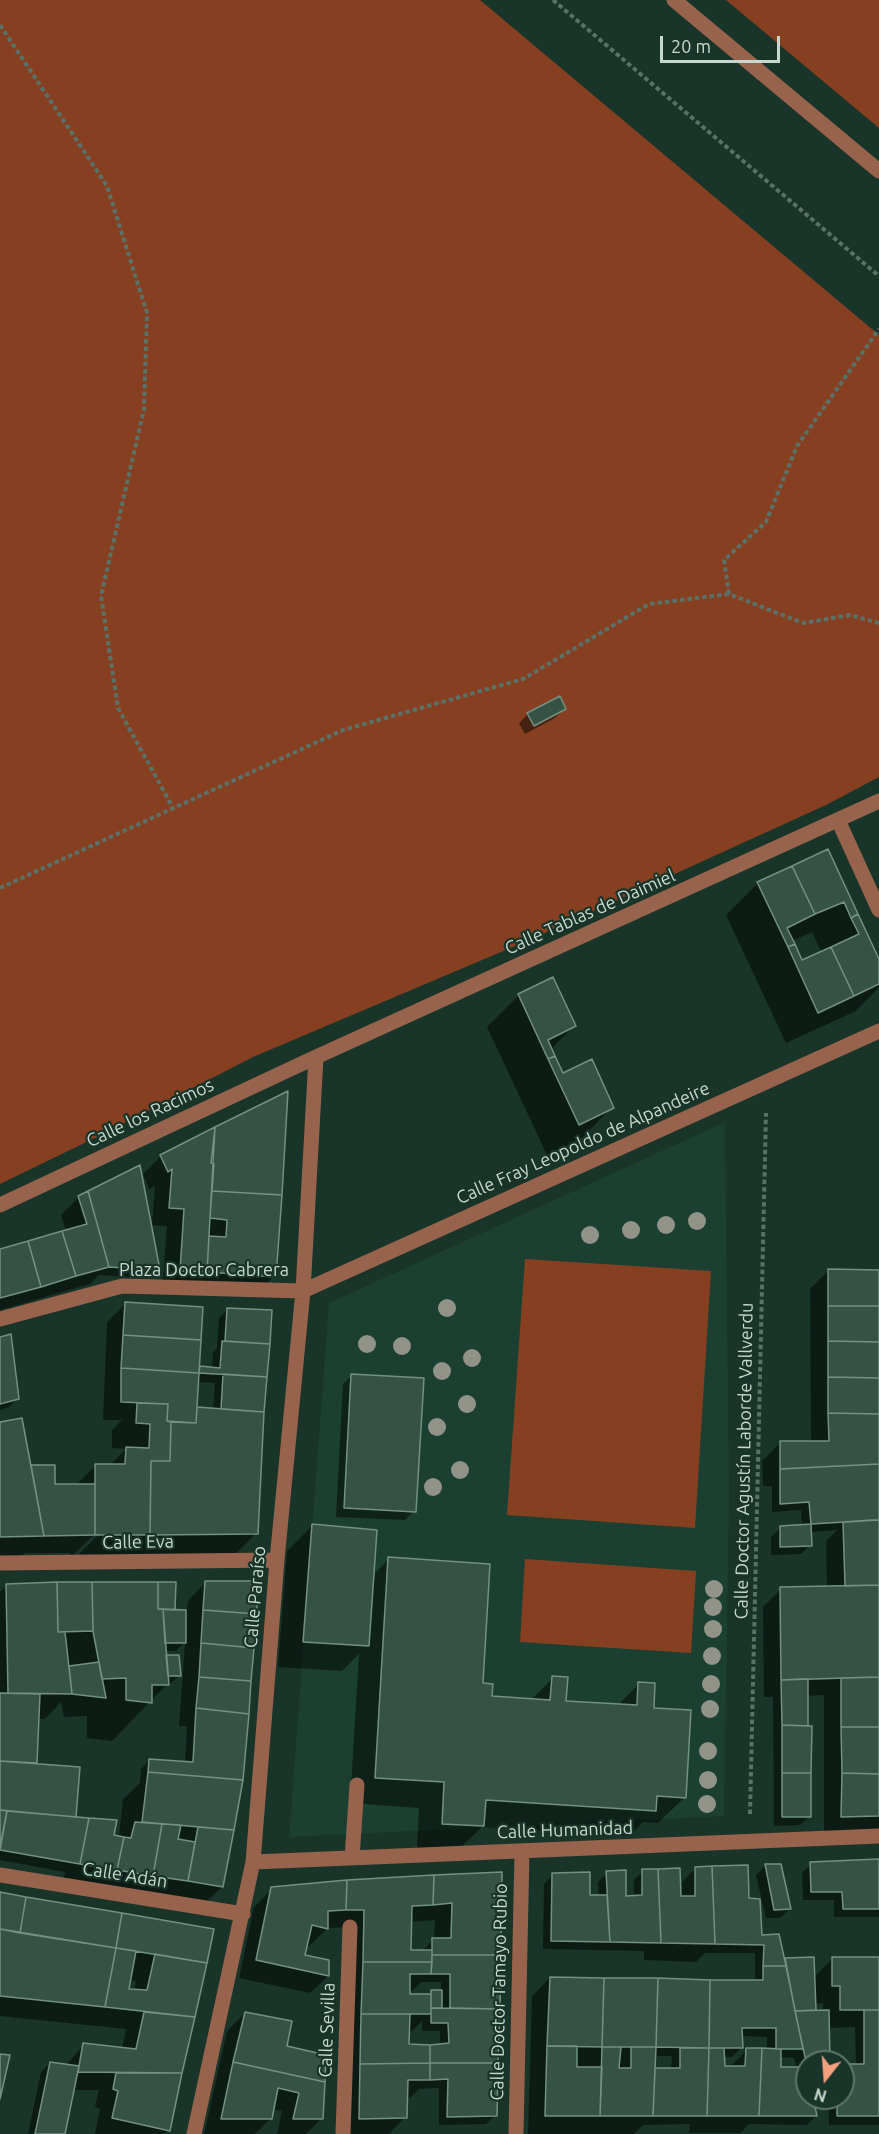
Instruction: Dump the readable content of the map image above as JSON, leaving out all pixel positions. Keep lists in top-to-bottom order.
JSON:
{
  "streets": {
    "street": [
      "Calle Tablas de Daimiel",
      "Calle los Racimos",
      "Calle Fray Leopoldo de Alpandeire",
      "Plaza Doctor Cabrera",
      "Calle Eva",
      "Calle Paraíso",
      "Calle Humanidad",
      "Calle Adán",
      "Calle Doctor Tamayo Rubio",
      "Calle Sevilla"
    ],
    "path": ["Calle Doctor Agustín Laborde Vallverdu"]
  },
  "crossings": [
    ["Calle Tablas de Daimiel", "Calle los Racimos"],
    ["Calle Tablas de Daimiel", "Calle Paraíso"],
    ["Calle los Racimos", "Calle Paraíso"],
    ["Calle Fray Leopoldo de Alpandeire", "Plaza Doctor Cabrera"],
    ["Calle Fray Leopoldo de Alpandeire", "Calle Doctor Agustín Laborde Vallverdu"],
    ["Calle Fray Leopoldo de Alpandeire", "Calle Paraíso"],
    ["Plaza Doctor Cabrera", "Calle Paraíso"],
    ["Calle Doctor Agustín Laborde Vallverdu", "Calle Humanidad"],
    ["Calle Eva", "Calle Paraíso"],
    ["Calle Paraíso", "Calle Humanidad"],
    ["Calle Paraíso", "Calle Adán"],
    ["Calle Humanidad", "Calle Doctor Tamayo Rubio"]
  ],
  "scale_bar": "20 m",
  "north": "bottom"
}
